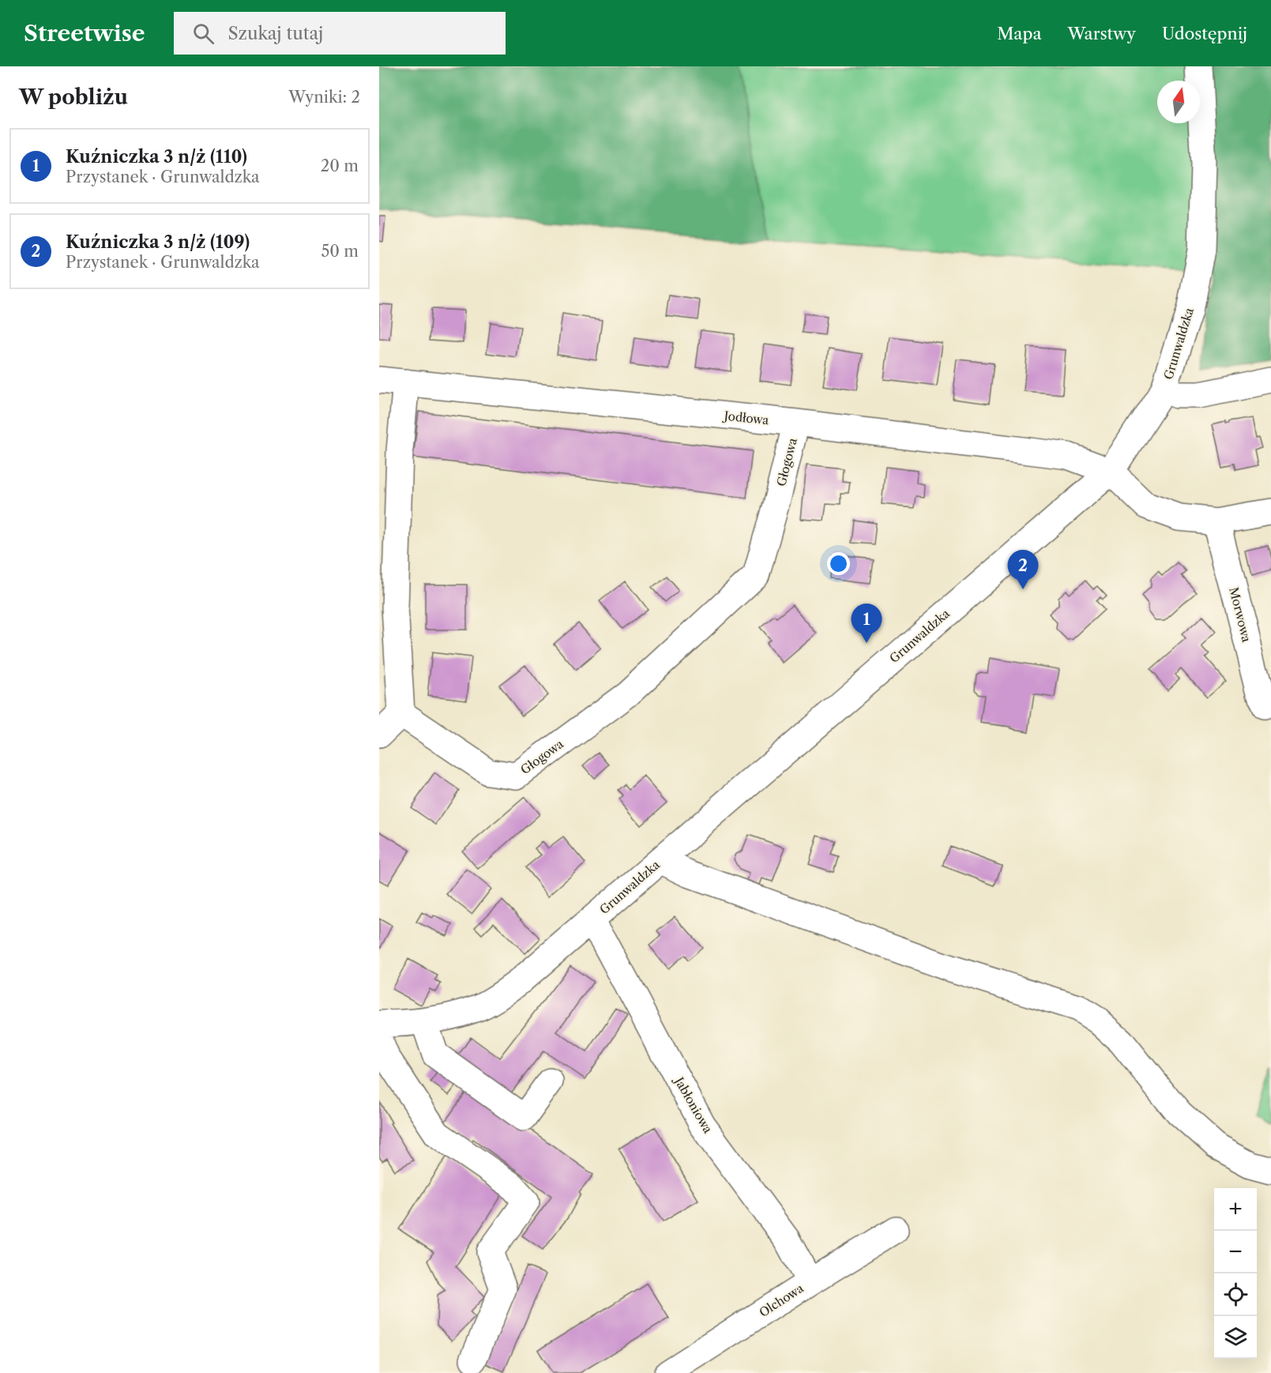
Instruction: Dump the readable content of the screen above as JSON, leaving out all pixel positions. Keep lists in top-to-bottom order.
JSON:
{
  "streets": {
    "street": [
      "Grunwaldzka",
      "Jodłowa",
      "Głogowa",
      "Morwowa",
      "Jabłoniowa",
      "Olchowa"
    ]
  },
  "crossings": [
    ["Grunwaldzka", "Jodłowa"],
    ["Grunwaldzka", "Jabłoniowa"],
    ["Jodłowa", "Głogowa"],
    ["Jabłoniowa", "Olchowa"]
  ],
  "north": "top",
  "page": {
    "header": "Streetwise",
    "search": "Szukaj tutaj",
    "nav": ["Mapa", "Warstwy", "Udostępnij"],
    "heading": ["W pobliżu", "Wyniki: 2"],
    "list": [
      {
        "mark": "1",
        "name": "Kuźniczka 3 n/ż (110)",
        "note": "Przystanek · Grunwaldzka",
        "value": "20 m"
      },
      {
        "mark": "2",
        "name": "Kuźniczka 3 n/ż (109)",
        "note": "Przystanek · Grunwaldzka",
        "value": "50 m"
      }
    ],
    "pins": ["2", "1"],
    "map_buttons": ["+", "−"]
  }
}
